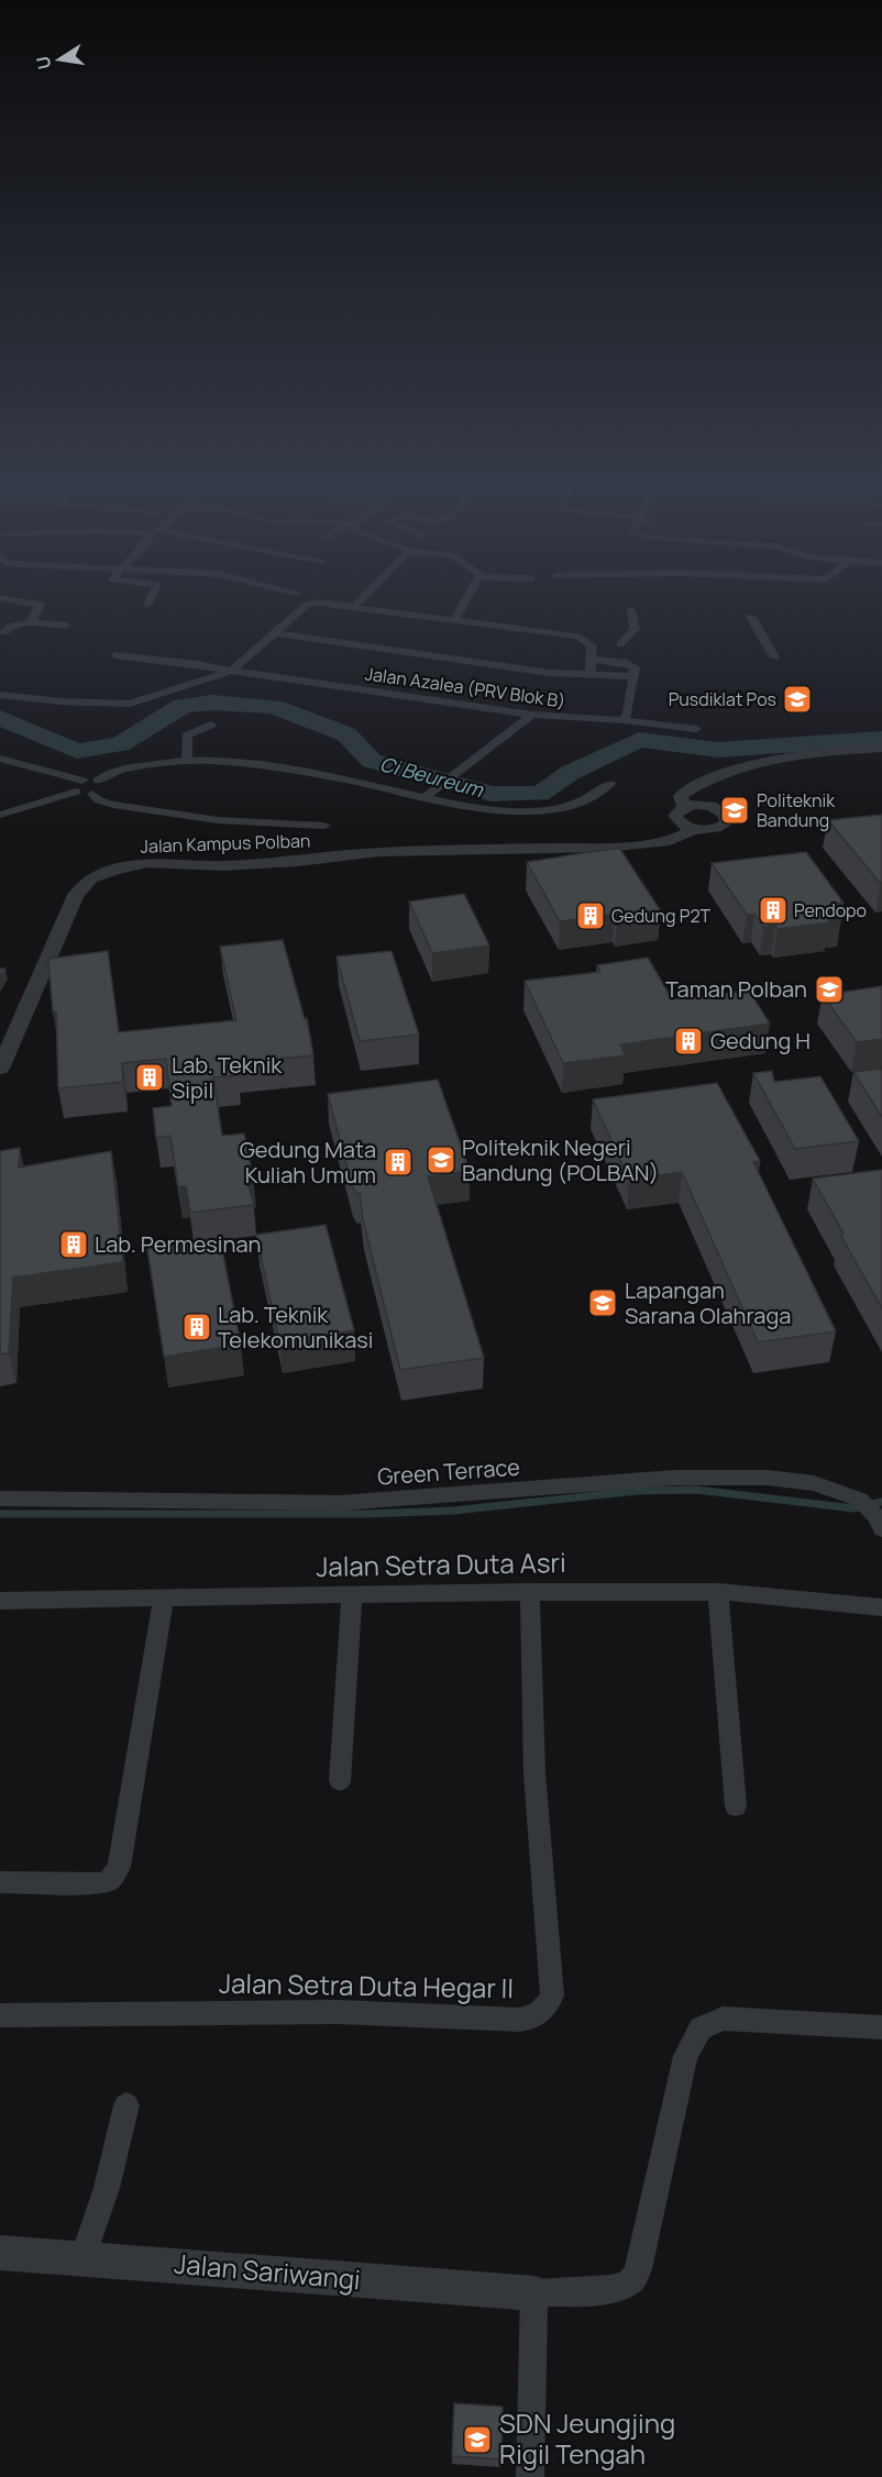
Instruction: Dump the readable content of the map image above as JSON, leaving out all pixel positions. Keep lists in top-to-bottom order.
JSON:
{
  "streets": {
    "street": [
      "Jalan Azalea (PRV Blok B)",
      "Jalan Kampus Polban",
      "Green Terrace",
      "Jalan Setra Duta Asri",
      "Jalan Setra Duta Hegar II",
      "Jalan Sariwangi"
    ]
  },
  "crossings": [
    ["Jalan Setra Duta Asri", "Jalan Setra Duta Hegar II"]
  ],
  "water": ["Ci Beureum"],
  "places": {
    "school or university": [
      "Pusdiklat Pos",
      "Politeknik Bandung",
      "Taman Polban",
      "Politeknik Negeri Bandung (POLBAN)",
      "Lapangan Sarana Olahraga",
      "SDN Jeungjing Rigil Tengah"
    ],
    "building": [
      "Pendopo",
      "Gedung P2T",
      "Gedung H",
      "Lab. Teknik Sipil",
      "Gedung Mata Kuliah Umum",
      "Lab. Permesinan",
      "Lab. Teknik Telekomunikasi"
    ]
  },
  "north": "left"
}
